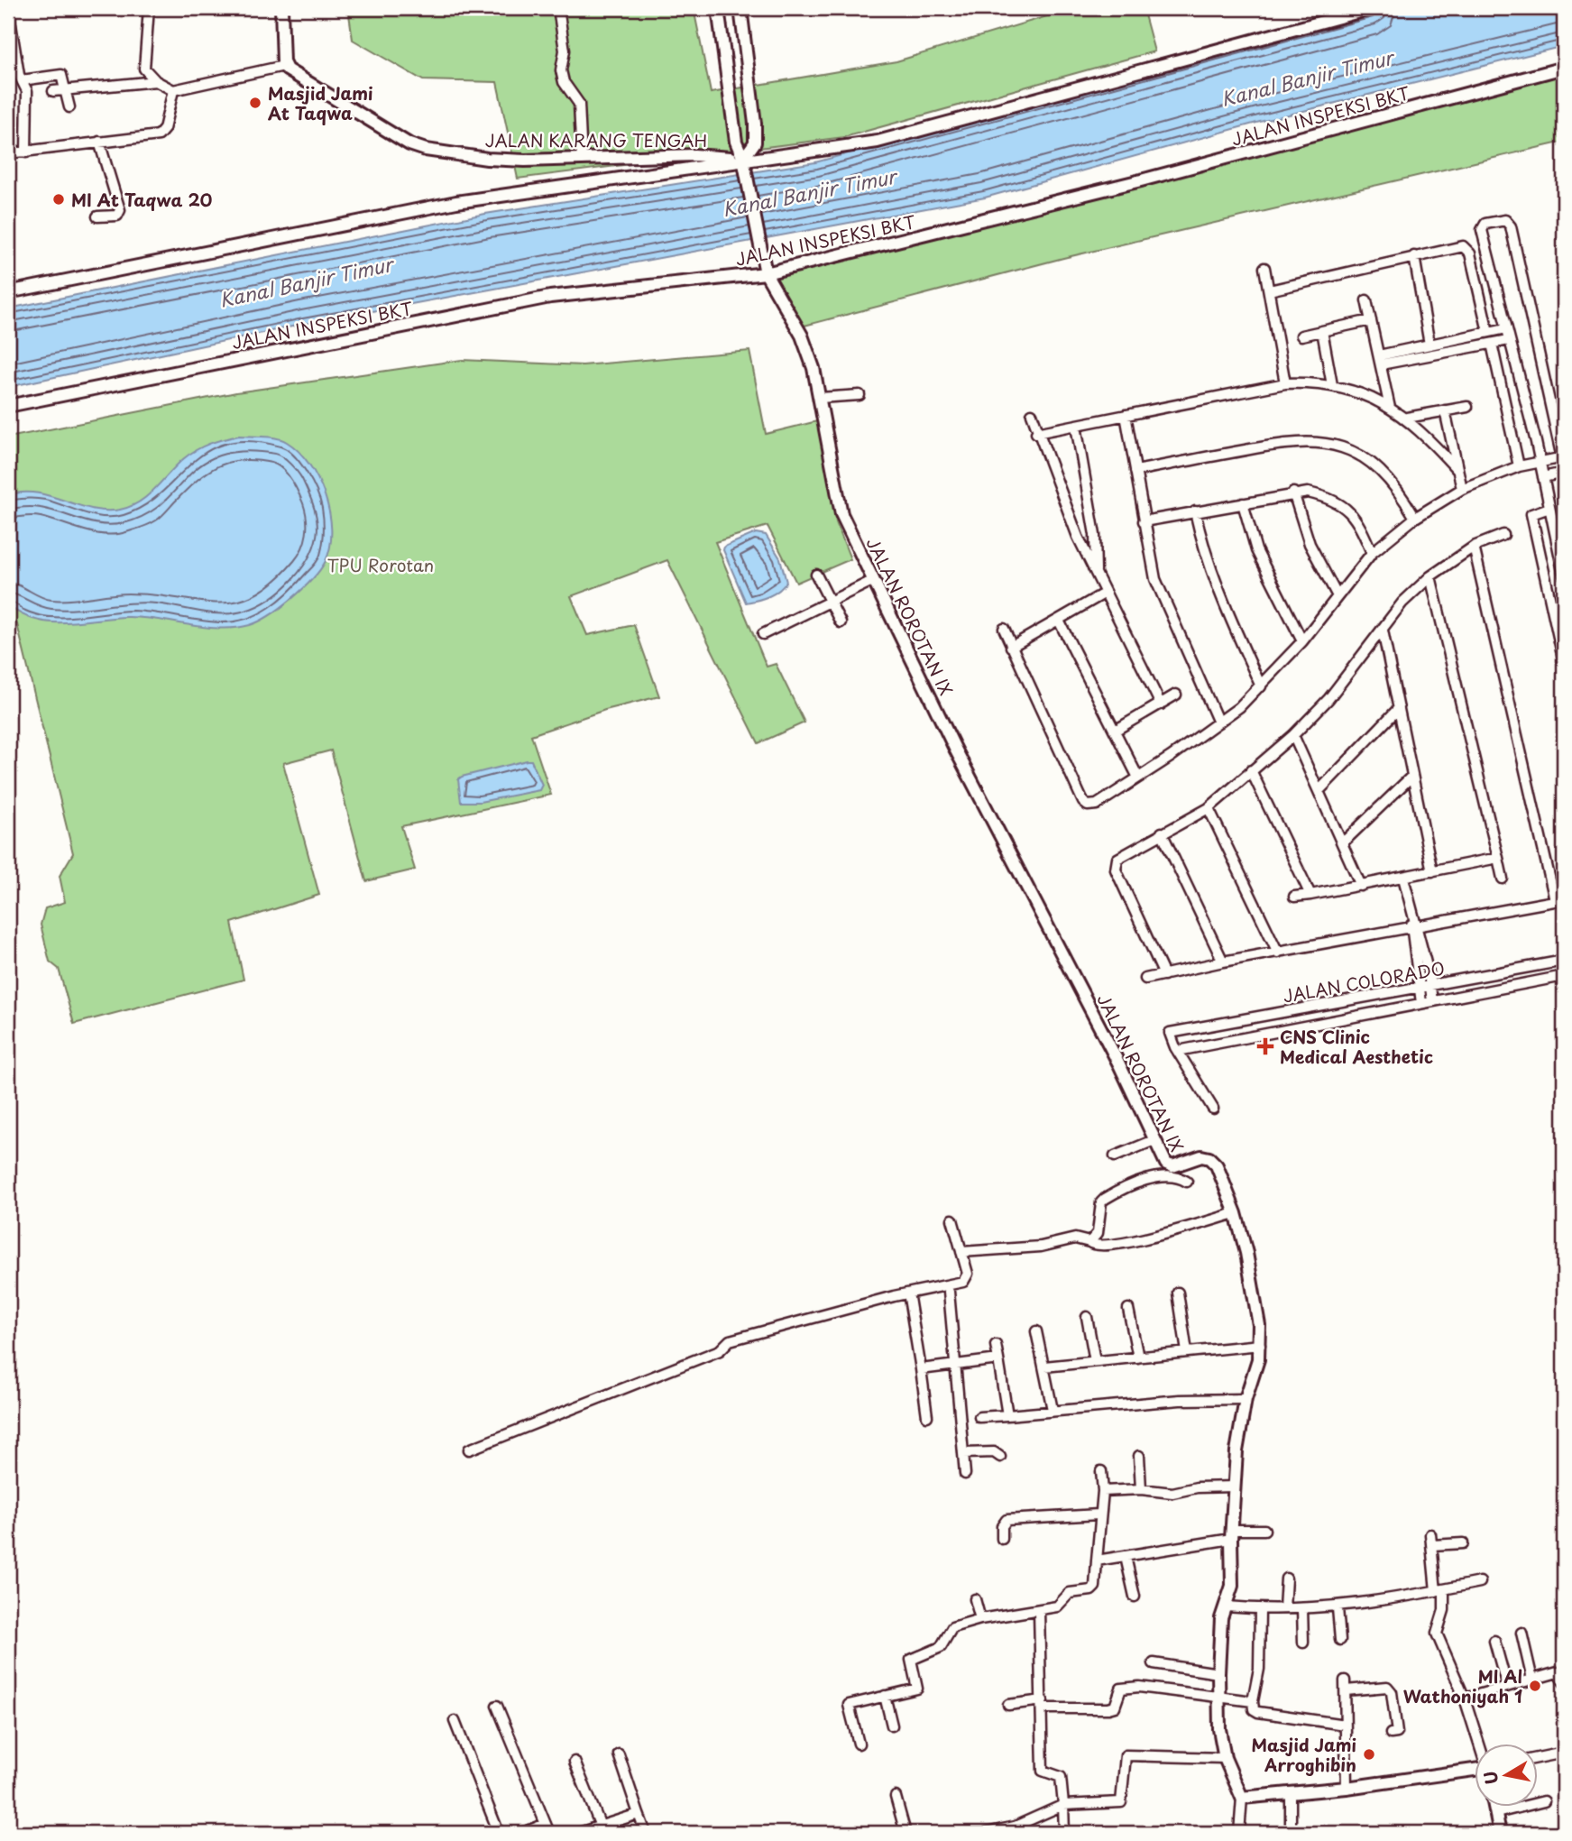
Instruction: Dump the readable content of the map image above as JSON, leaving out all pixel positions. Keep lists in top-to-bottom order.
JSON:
{
  "streets": {
    "street": [
      "JALAN INSPEKSI BKT",
      "JALAN KARANG TENGAH",
      "JALAN ROROTAN IX",
      "JALAN COLORADO"
    ]
  },
  "crossings": [
    ["JALAN INSPEKSI BKT", "JALAN ROROTAN IX"],
    ["JALAN KARANG TENGAH", "JALAN ROROTAN IX"]
  ],
  "water": ["Kanal Banjir Timur"],
  "parks": ["TPU Rorotan"],
  "places": {
    "other": [
      "Masjid Jami At Taqwa",
      "MI At Taqwa 20",
      "MI Al Wathoniyah 1",
      "Masjid Jami Arroghibin"
    ],
    "health": ["CNS Clinic Medical Aesthetic"]
  },
  "north": "left"
}
